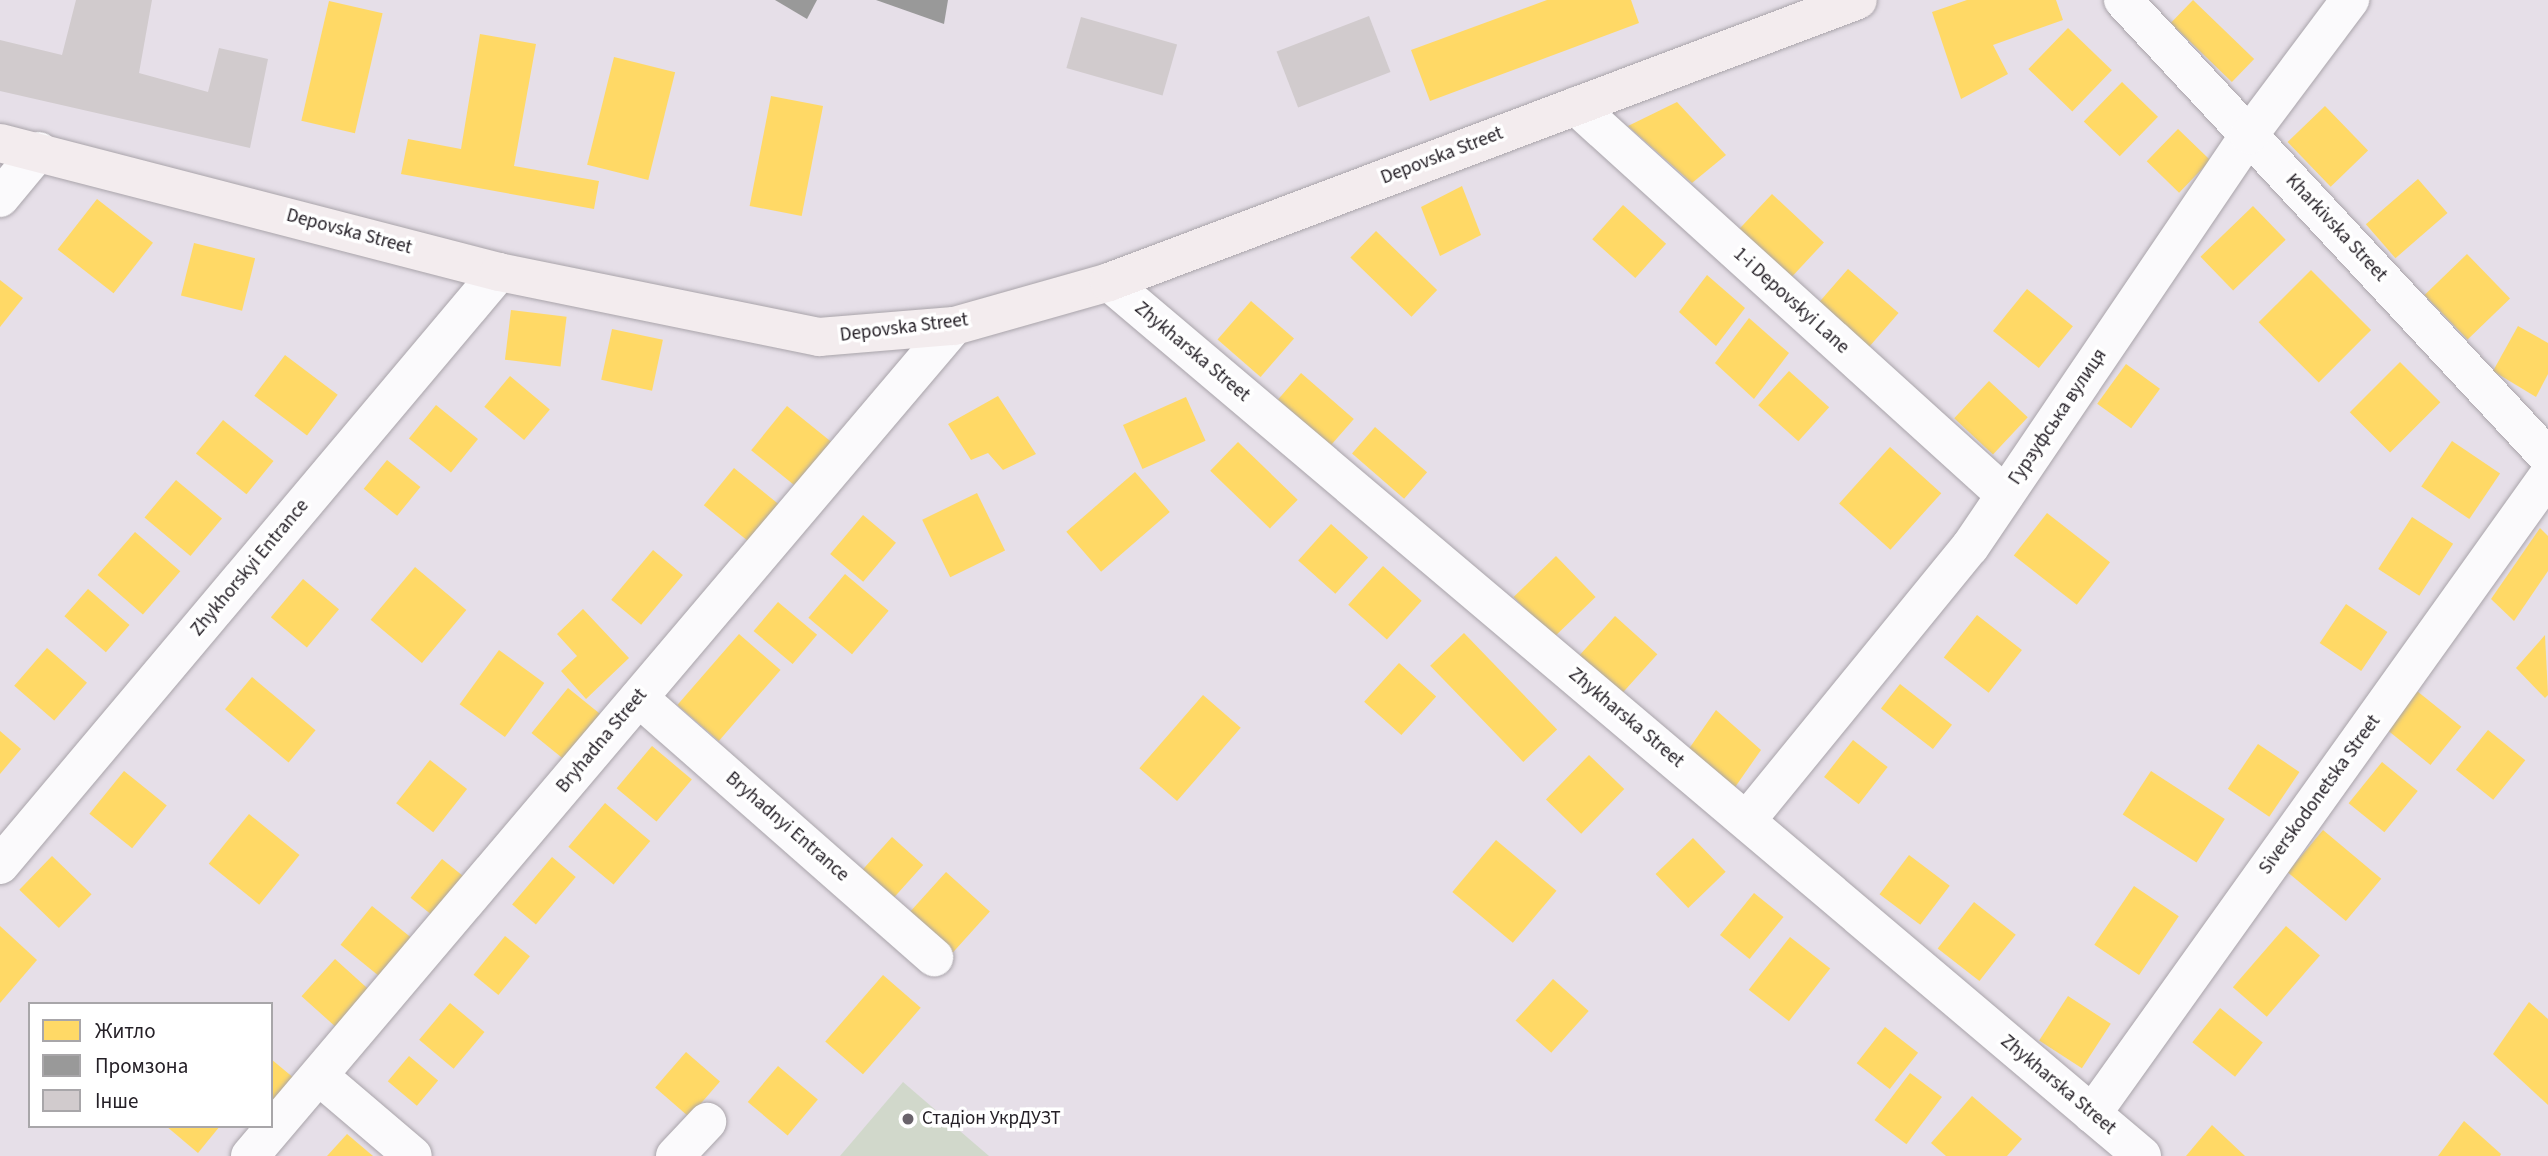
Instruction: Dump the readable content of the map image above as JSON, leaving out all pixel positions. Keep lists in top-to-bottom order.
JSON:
{
  "streets": {
    "main road": ["Depovska Street"],
    "street": [
      "Kharkivska Street",
      "1-i Depovskyi Lane",
      "Zhykharska Street",
      "Гурзуфська вулиця",
      "Zhykhorskyi Entrance",
      "Bryhadna Street",
      "Siverskodonetska Street",
      "Bryhadnyi Entrance"
    ]
  },
  "crossings": [
    ["Depovska Street", "1-i Depovskyi Lane"],
    ["Depovska Street", "Zhykharska Street"],
    ["Depovska Street", "Zhykhorskyi Entrance"],
    ["Depovska Street", "Bryhadna Street"],
    ["Kharkivska Street", "Гурзуфська вулиця"],
    ["1-i Depovskyi Lane", "Гурзуфська вулиця"],
    ["Zhykharska Street", "Гурзуфська вулиця"],
    ["Zhykharska Street", "Siverskodonetska Street"],
    ["Bryhadna Street", "Bryhadnyi Entrance"]
  ],
  "places": ["Стадіон УкрДУЗТ"],
  "legend": ["Житло", "Промзона", "Інше"]
}
